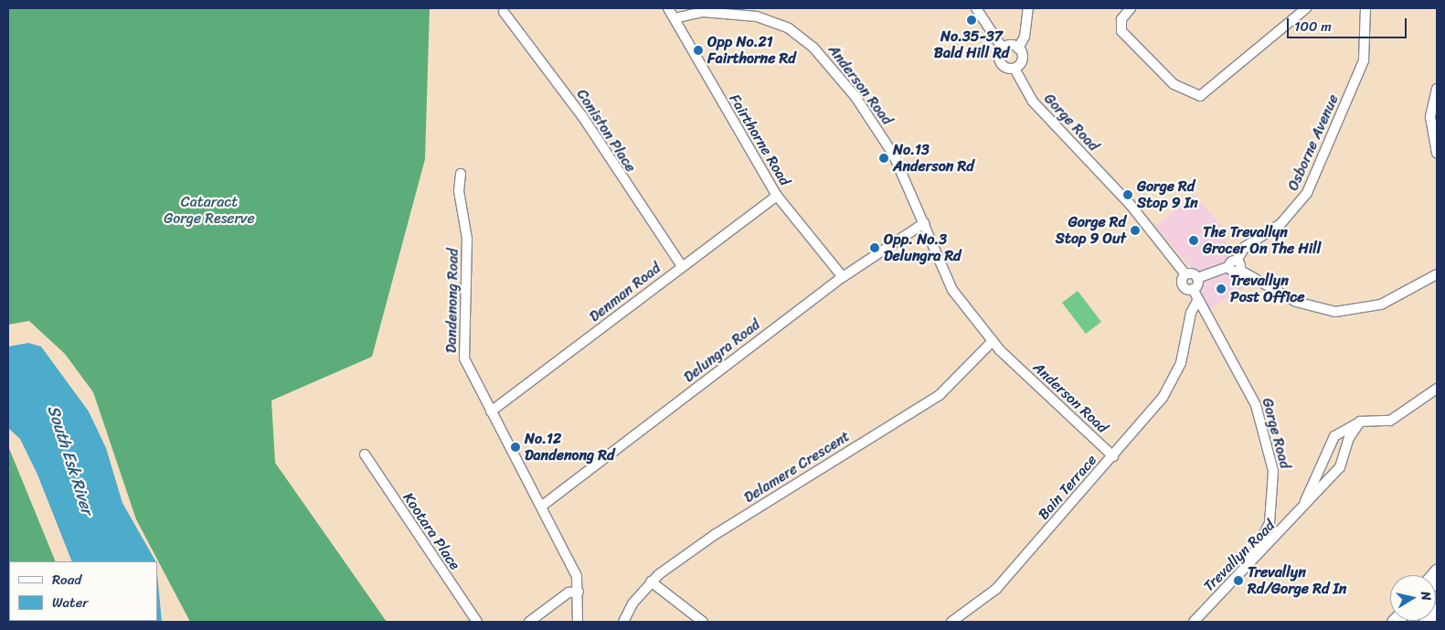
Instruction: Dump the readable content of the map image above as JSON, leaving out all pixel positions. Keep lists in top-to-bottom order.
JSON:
{
  "streets": {
    "street": [
      "Anderson Road",
      "Gorge Road",
      "Coniston Place",
      "Fairthorne Road",
      "Osborne Avenue",
      "Denman Road",
      "Dandenong Road",
      "Delungra Road",
      "Delamere Crescent",
      "Bain Terrace",
      "Kootara Place",
      "Trevallyn Road"
    ]
  },
  "crossings": [
    ["Anderson Road", "Fairthorne Road"],
    ["Anderson Road", "Delungra Road"],
    ["Anderson Road", "Delamere Crescent"],
    ["Anderson Road", "Bain Terrace"],
    ["Gorge Road", "Bain Terrace"],
    ["Gorge Road", "Trevallyn Road"],
    ["Coniston Place", "Denman Road"],
    ["Fairthorne Road", "Denman Road"],
    ["Fairthorne Road", "Delungra Road"],
    ["Denman Road", "Dandenong Road"],
    ["Dandenong Road", "Delungra Road"]
  ],
  "water": ["South Esk River"],
  "parks": ["Cataract Gorge Reserve"],
  "places": [
    "No.35-37 Bald Hill Rd",
    "Opp No.21 Fairthorne Rd",
    "No.13 Anderson Rd",
    "Gorge Rd Stop 9 In",
    "Gorge Rd Stop 9 Out",
    "The Trevallyn Grocer On The Hill",
    "Opp. No.3 Delungra Rd",
    "Trevallyn Post Office",
    "No.12 Dandenong Rd",
    "Trevallyn Rd/Gorge Rd In"
  ],
  "legend": ["Road", "Water"],
  "scale_bar": "100 m",
  "north": "right"
}
